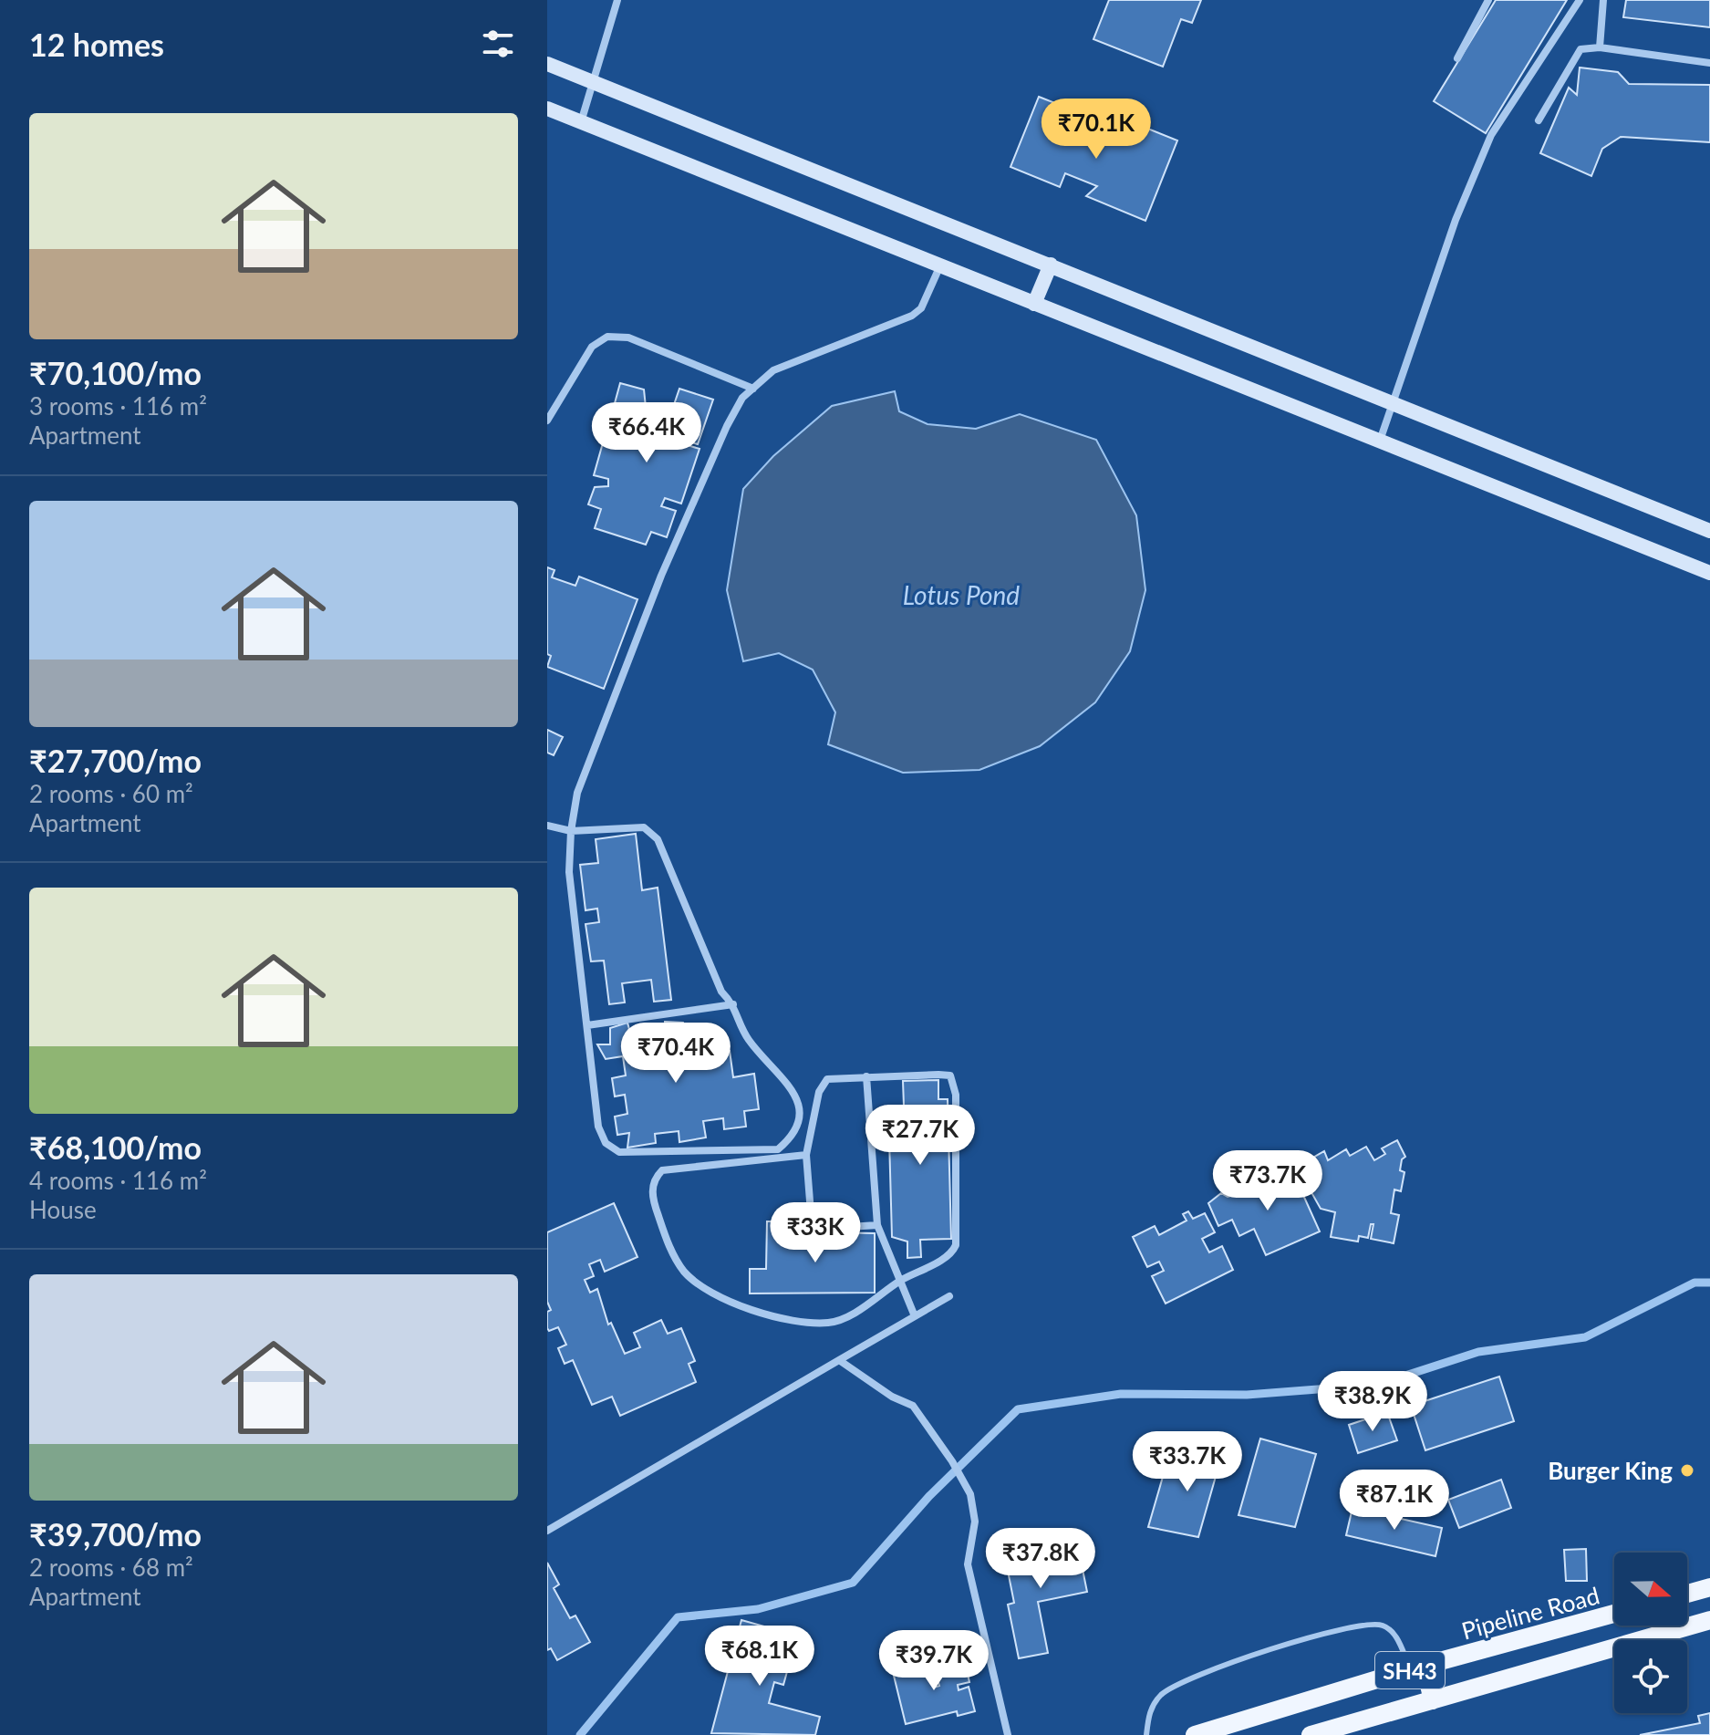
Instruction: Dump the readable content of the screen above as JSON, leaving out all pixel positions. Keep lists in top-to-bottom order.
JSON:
{
  "streets": {
    "main road": ["Pipeline Road", "SH43"]
  },
  "water": ["Lotus Pond"],
  "places": ["Burger King"],
  "north": "right",
  "page": {
    "heading": "12 homes",
    "list": [
      {
        "name": "₹70,100/mo",
        "note": "3 rooms · 116 m² · Apartment"
      },
      {
        "name": "₹27,700/mo",
        "note": "2 rooms · 60 m² · Apartment"
      },
      {
        "name": "₹68,100/mo",
        "note": "4 rooms · 116 m² · House"
      },
      {
        "name": "₹39,700/mo",
        "note": "2 rooms · 68 m² · Apartment"
      }
    ],
    "price": [
      "₹70.1K",
      "₹66.4K",
      "₹70.4K",
      "₹27.7K",
      "₹73.7K",
      "₹33K",
      "₹38.9K",
      "₹33.7K",
      "₹87.1K",
      "₹37.8K",
      "₹68.1K",
      "₹39.7K"
    ]
  }
}
